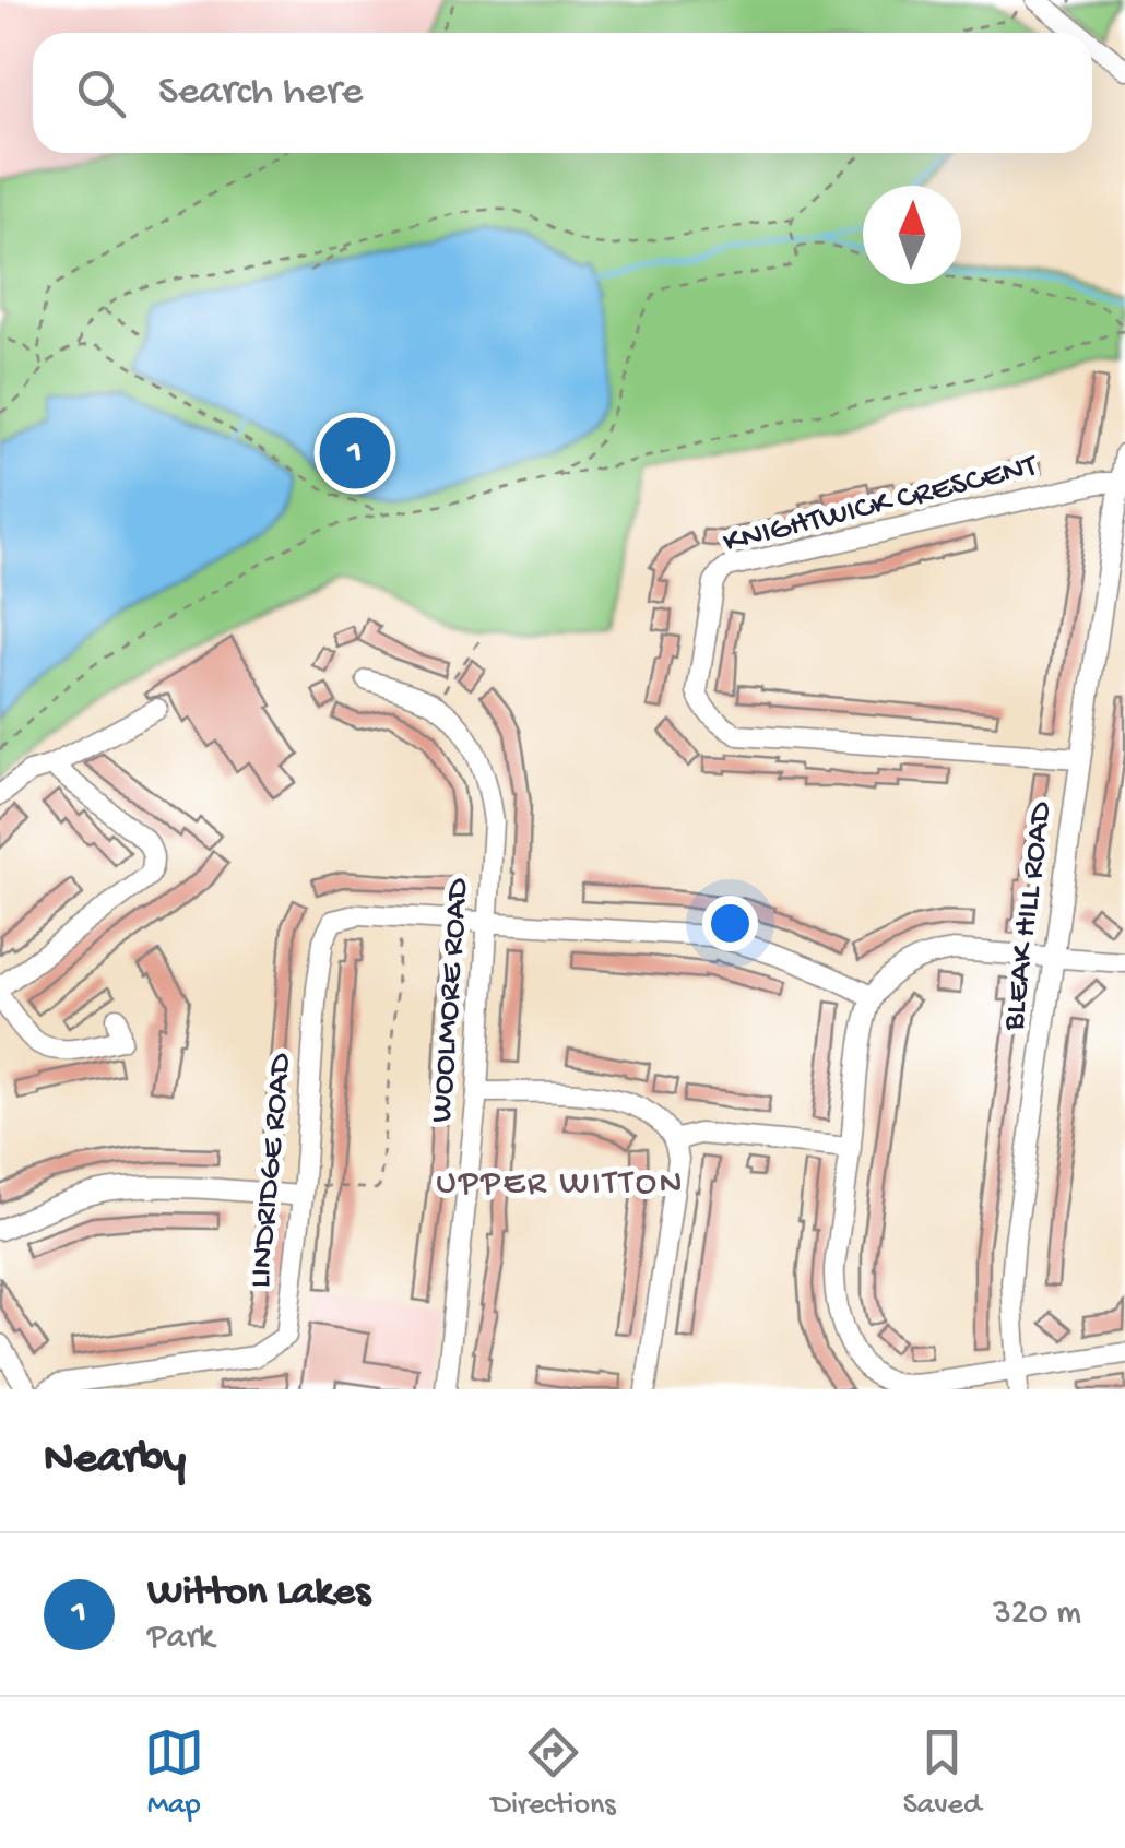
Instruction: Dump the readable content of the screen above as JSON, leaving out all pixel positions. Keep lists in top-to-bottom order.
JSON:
{
  "streets": {
    "street": [
      "KNIGHTWICK CRESCENT",
      "BLEAK HILL ROAD",
      "WOOLMORE ROAD",
      "LINDRIDGE ROAD"
    ]
  },
  "crossings": [
    ["KNIGHTWICK CRESCENT", "BLEAK HILL ROAD"],
    ["WOOLMORE ROAD", "LINDRIDGE ROAD"]
  ],
  "districts": ["UPPER WITTON"],
  "north": "top",
  "page": {
    "search": "Search here",
    "pins": "1",
    "heading": "Nearby",
    "list": [
      {
        "mark": "1",
        "name": "Witton Lakes",
        "note": "Park",
        "value": "320 m"
      }
    ],
    "nav": ["Map", "Directions", "Saved"]
  }
}
